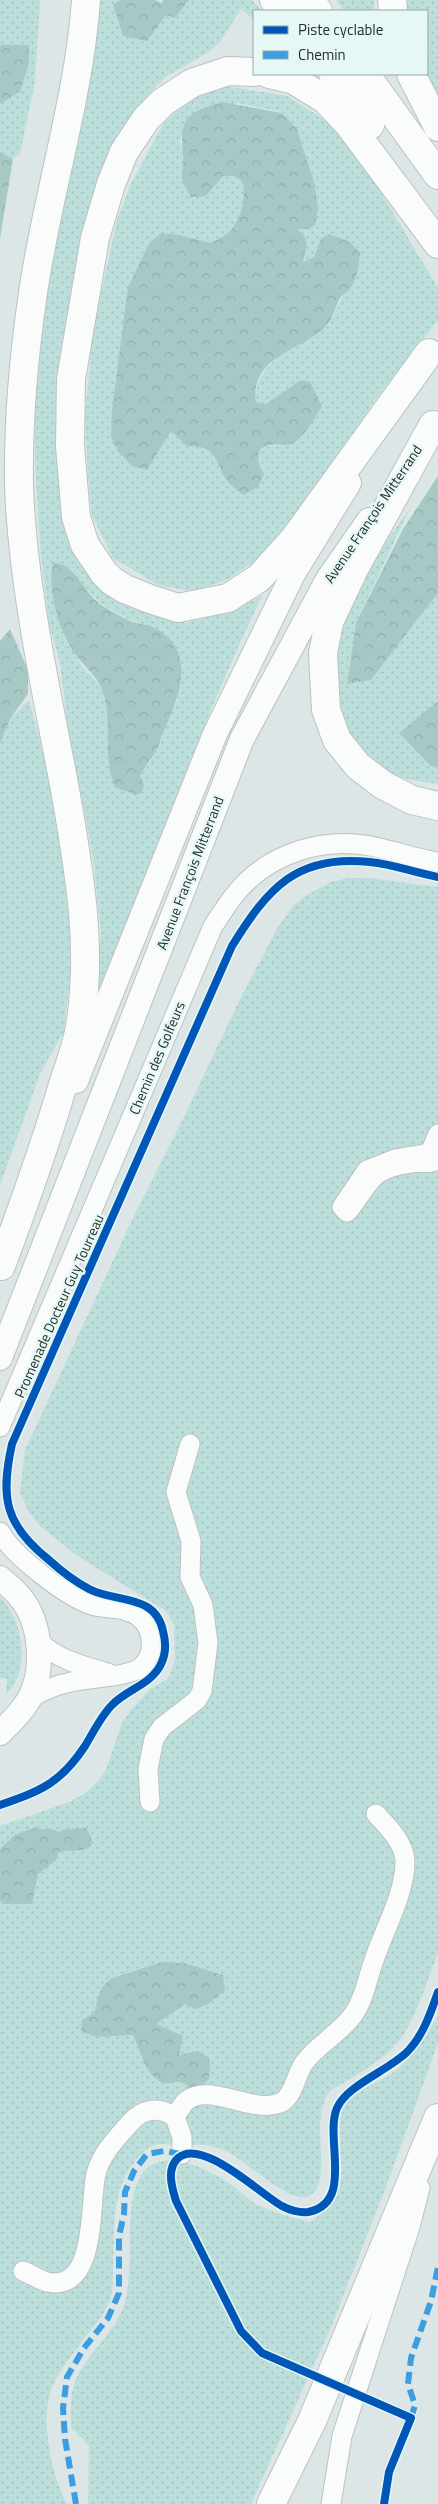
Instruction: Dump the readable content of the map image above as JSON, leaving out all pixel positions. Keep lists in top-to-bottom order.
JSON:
{
  "streets": {
    "main road": ["Avenue François Mitterrand"],
    "street": ["Chemin des Golfeurs"],
    "cycle path": ["Promenade Docteur Guy Tourreau"]
  },
  "legend": ["Piste cyclable", "Chemin"]
}
